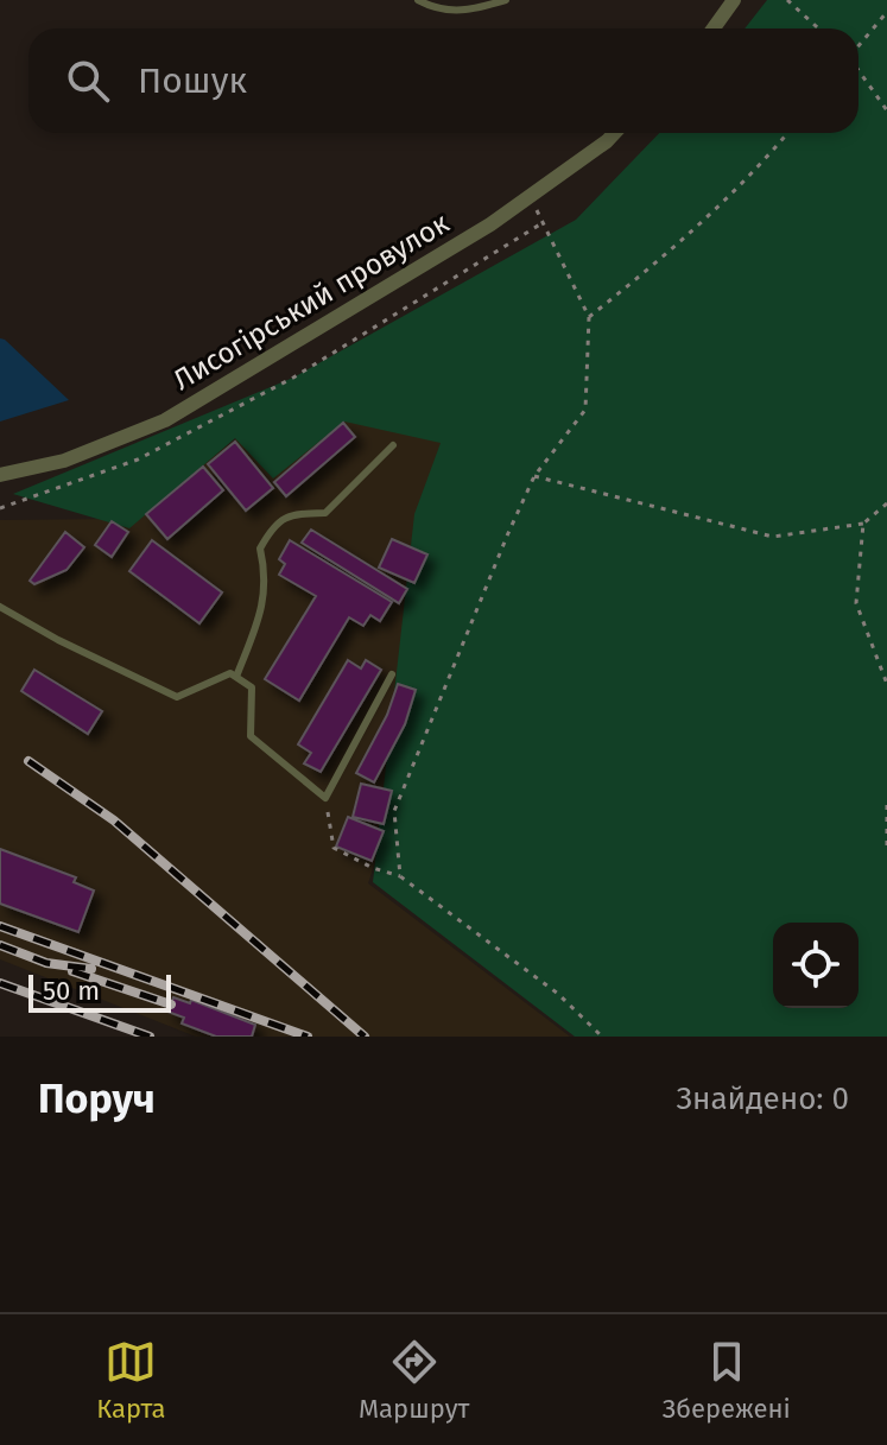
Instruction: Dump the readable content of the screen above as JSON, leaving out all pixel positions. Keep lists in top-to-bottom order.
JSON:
{
  "streets": {
    "street": ["Лисогірський провулок"]
  },
  "scale_bar": "50 m",
  "page": {
    "search": "Пошук",
    "scale": "50 m",
    "heading": ["Поруч", "Знайдено: 0"],
    "nav": ["Карта", "Маршрут", "Збережені"]
  }
}
